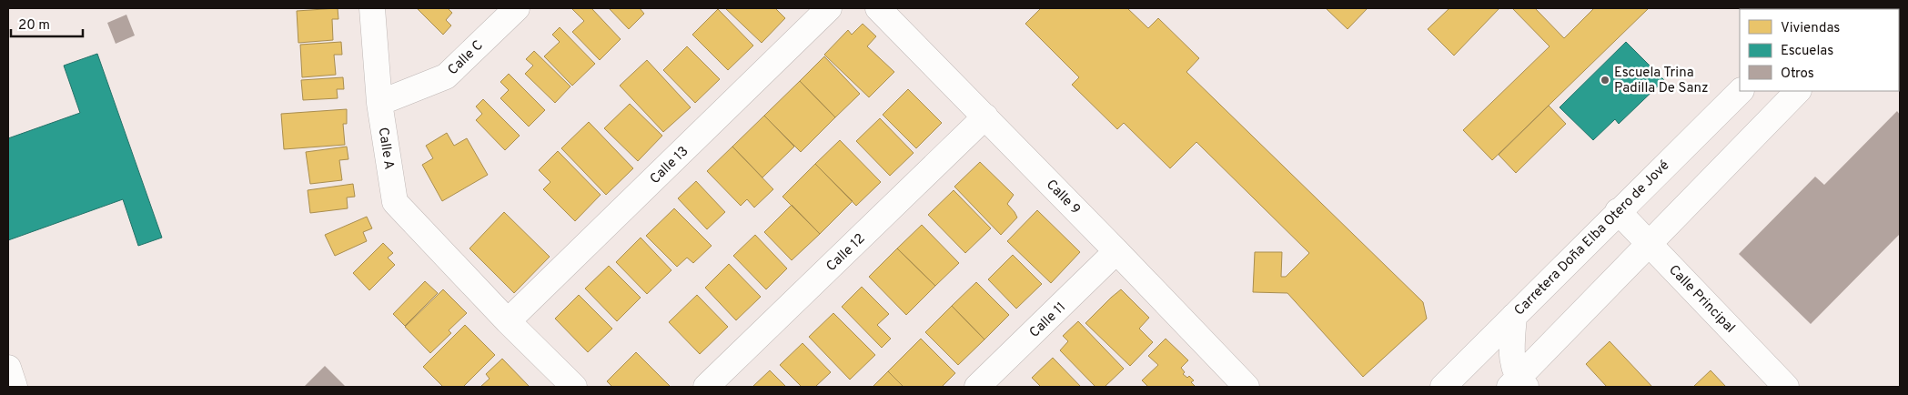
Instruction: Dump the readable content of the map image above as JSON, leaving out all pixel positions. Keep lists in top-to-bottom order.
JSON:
{
  "streets": {
    "street": [
      "Calle C",
      "Calle A",
      "Calle 13",
      "Calle 9",
      "Carretera Doña Elba Otero de Jové",
      "Calle 12",
      "Calle Principal",
      "Calle 11"
    ]
  },
  "crossings": [
    ["Calle C", "Calle A"],
    ["Calle A", "Calle 13"],
    ["Calle 9", "Calle 12"],
    ["Calle 9", "Calle 11"],
    ["Carretera Doña Elba Otero de Jové", "Calle Principal"]
  ],
  "places": ["Escuela Trina Padilla De Sanz"],
  "legend": ["Viviendas", "Escuelas", "Otros"],
  "scale_bar": "20 m"
}
